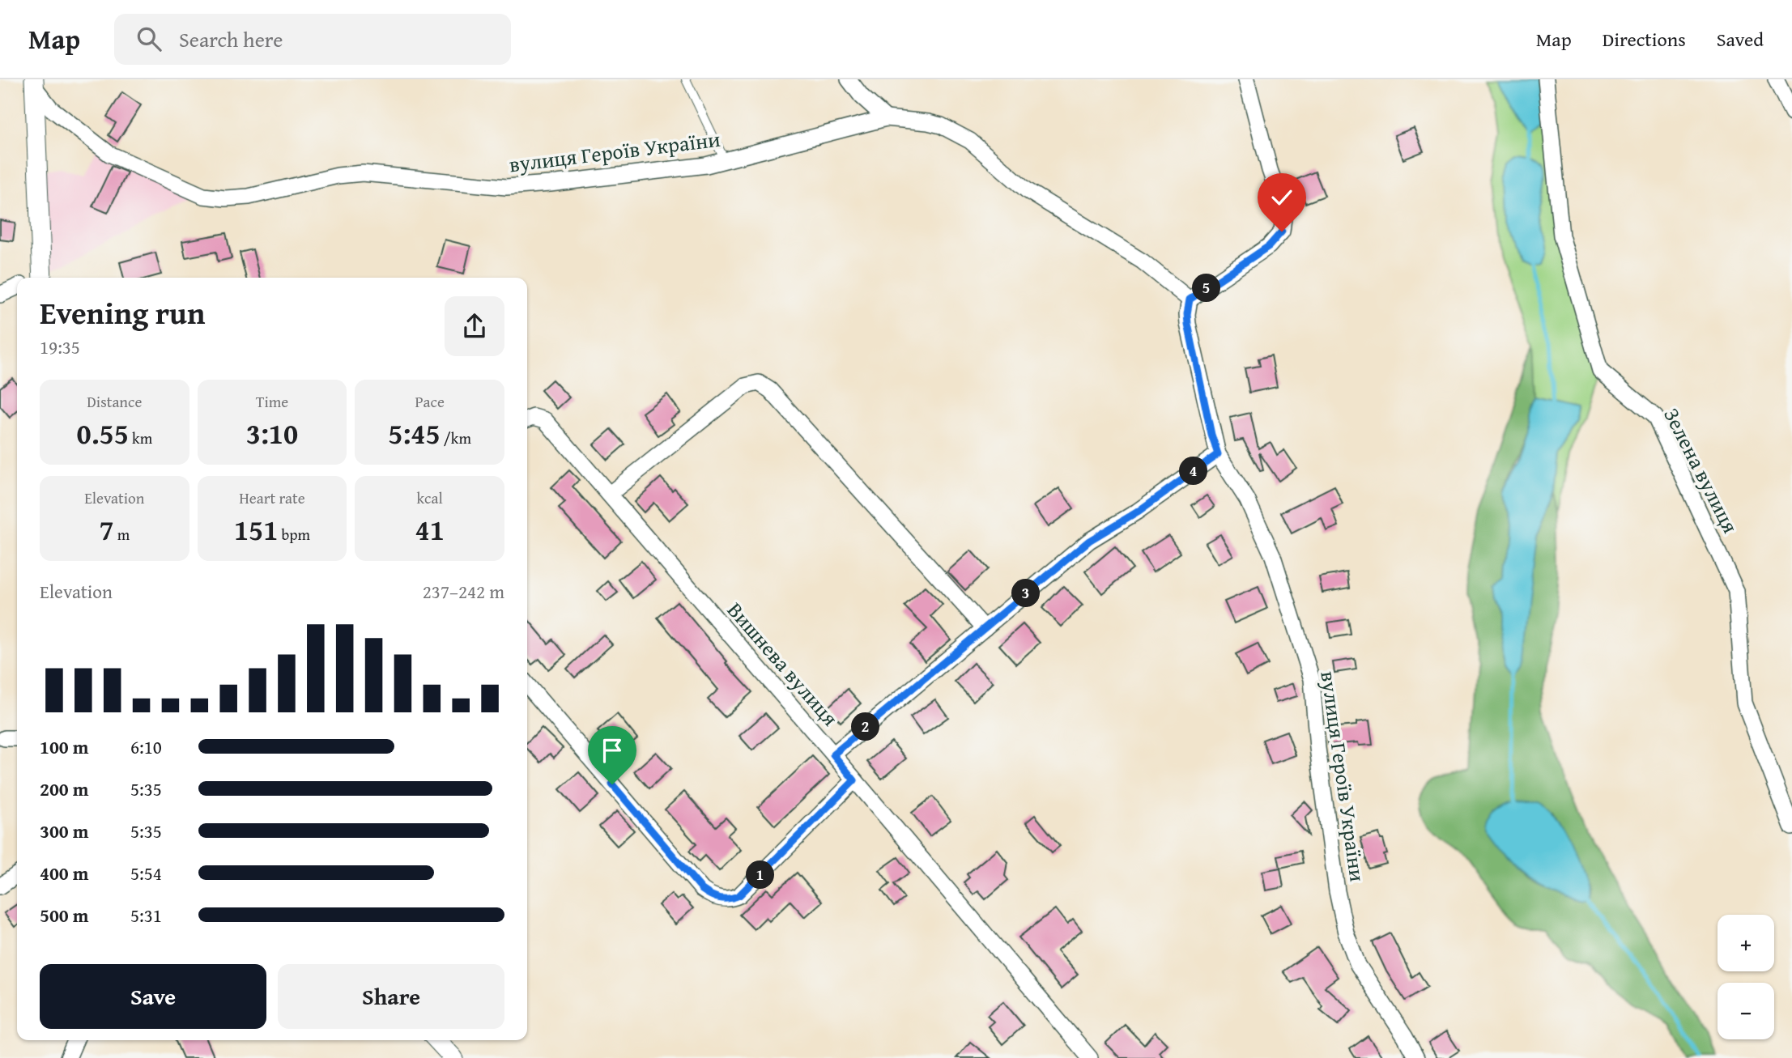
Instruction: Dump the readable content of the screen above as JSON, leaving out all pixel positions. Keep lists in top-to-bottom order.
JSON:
{
  "streets": {
    "street": ["вулиця Героїв України", "Зелена вулиця", "Вишнева вулиця"]
  },
  "page": {
    "header": "Map",
    "search": "Search here",
    "nav": ["Map", "Directions", "Saved"],
    "pins": [
      "5",
      "4",
      "3",
      "2",
      "1"
    ],
    "heading": ["Evening run", "19:35"],
    "stats": [
      ["Distance", "0.55 km"],
      ["Time", "3:10"],
      ["Pace", "5:45 /km"],
      ["Elevation", "7 m"],
      ["Heart rate", "151 bpm"],
      ["kcal", "41"]
    ],
    "chart": ["Elevation", "237–242 m"],
    "list": [
      {
        "name": "100 m",
        "note": "6:10"
      },
      {
        "name": "200 m",
        "note": "5:35"
      },
      {
        "name": "300 m",
        "note": "5:35"
      },
      {
        "name": "400 m",
        "note": "5:54"
      },
      {
        "name": "500 m",
        "note": "5:31"
      }
    ],
    "map_buttons": ["+", "−"],
    "buttons": ["Save", "Share"]
  }
}
